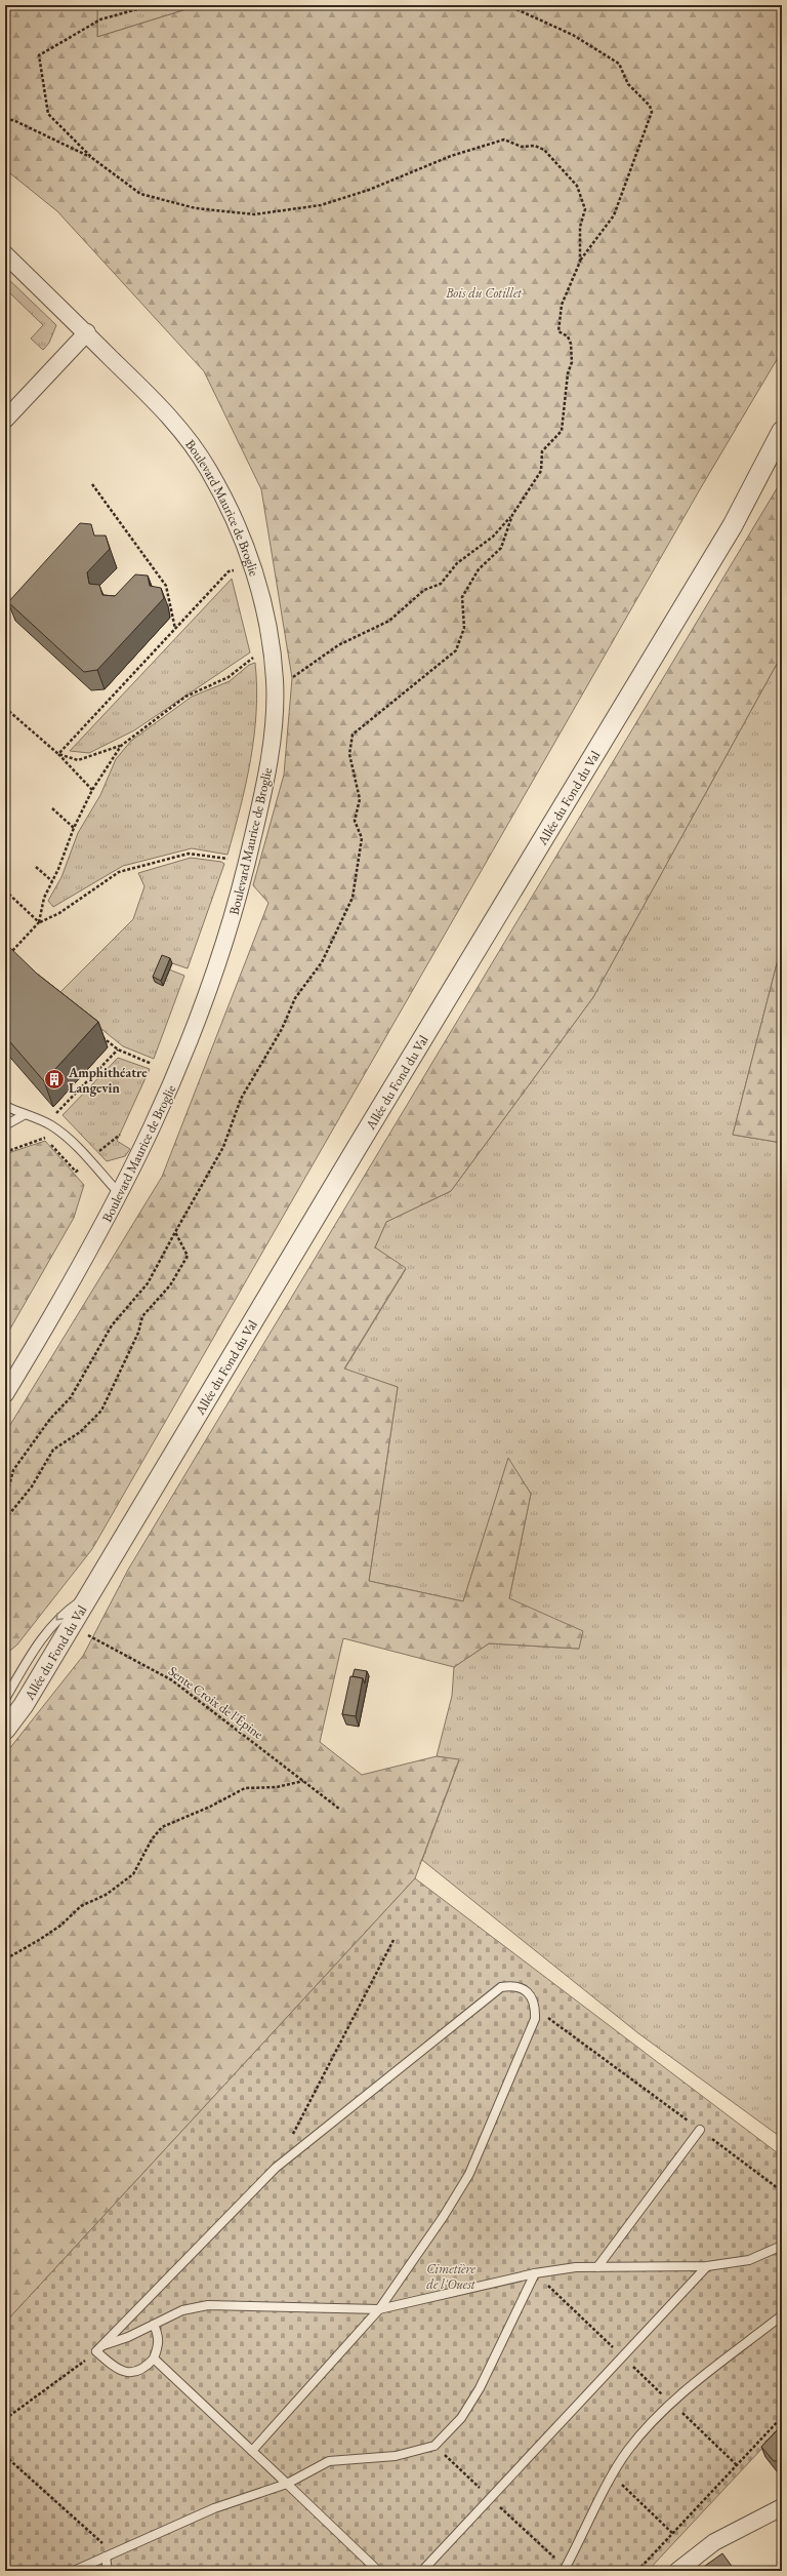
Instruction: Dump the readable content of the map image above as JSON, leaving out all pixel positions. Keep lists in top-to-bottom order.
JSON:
{
  "streets": {
    "street": ["Boulevard Maurice de Broglie", "Allée du Fond du Val"],
    "path": ["Sente Croix de l'Épine"]
  },
  "crossings": [
    ["Allée du Fond du Val", "Sente Croix de l'Épine"]
  ],
  "parks": ["Bois du Cotillet", "Cimetière de l'Ouest"],
  "places": {
    "building": ["Amphithéatre Langevin"]
  }
}
